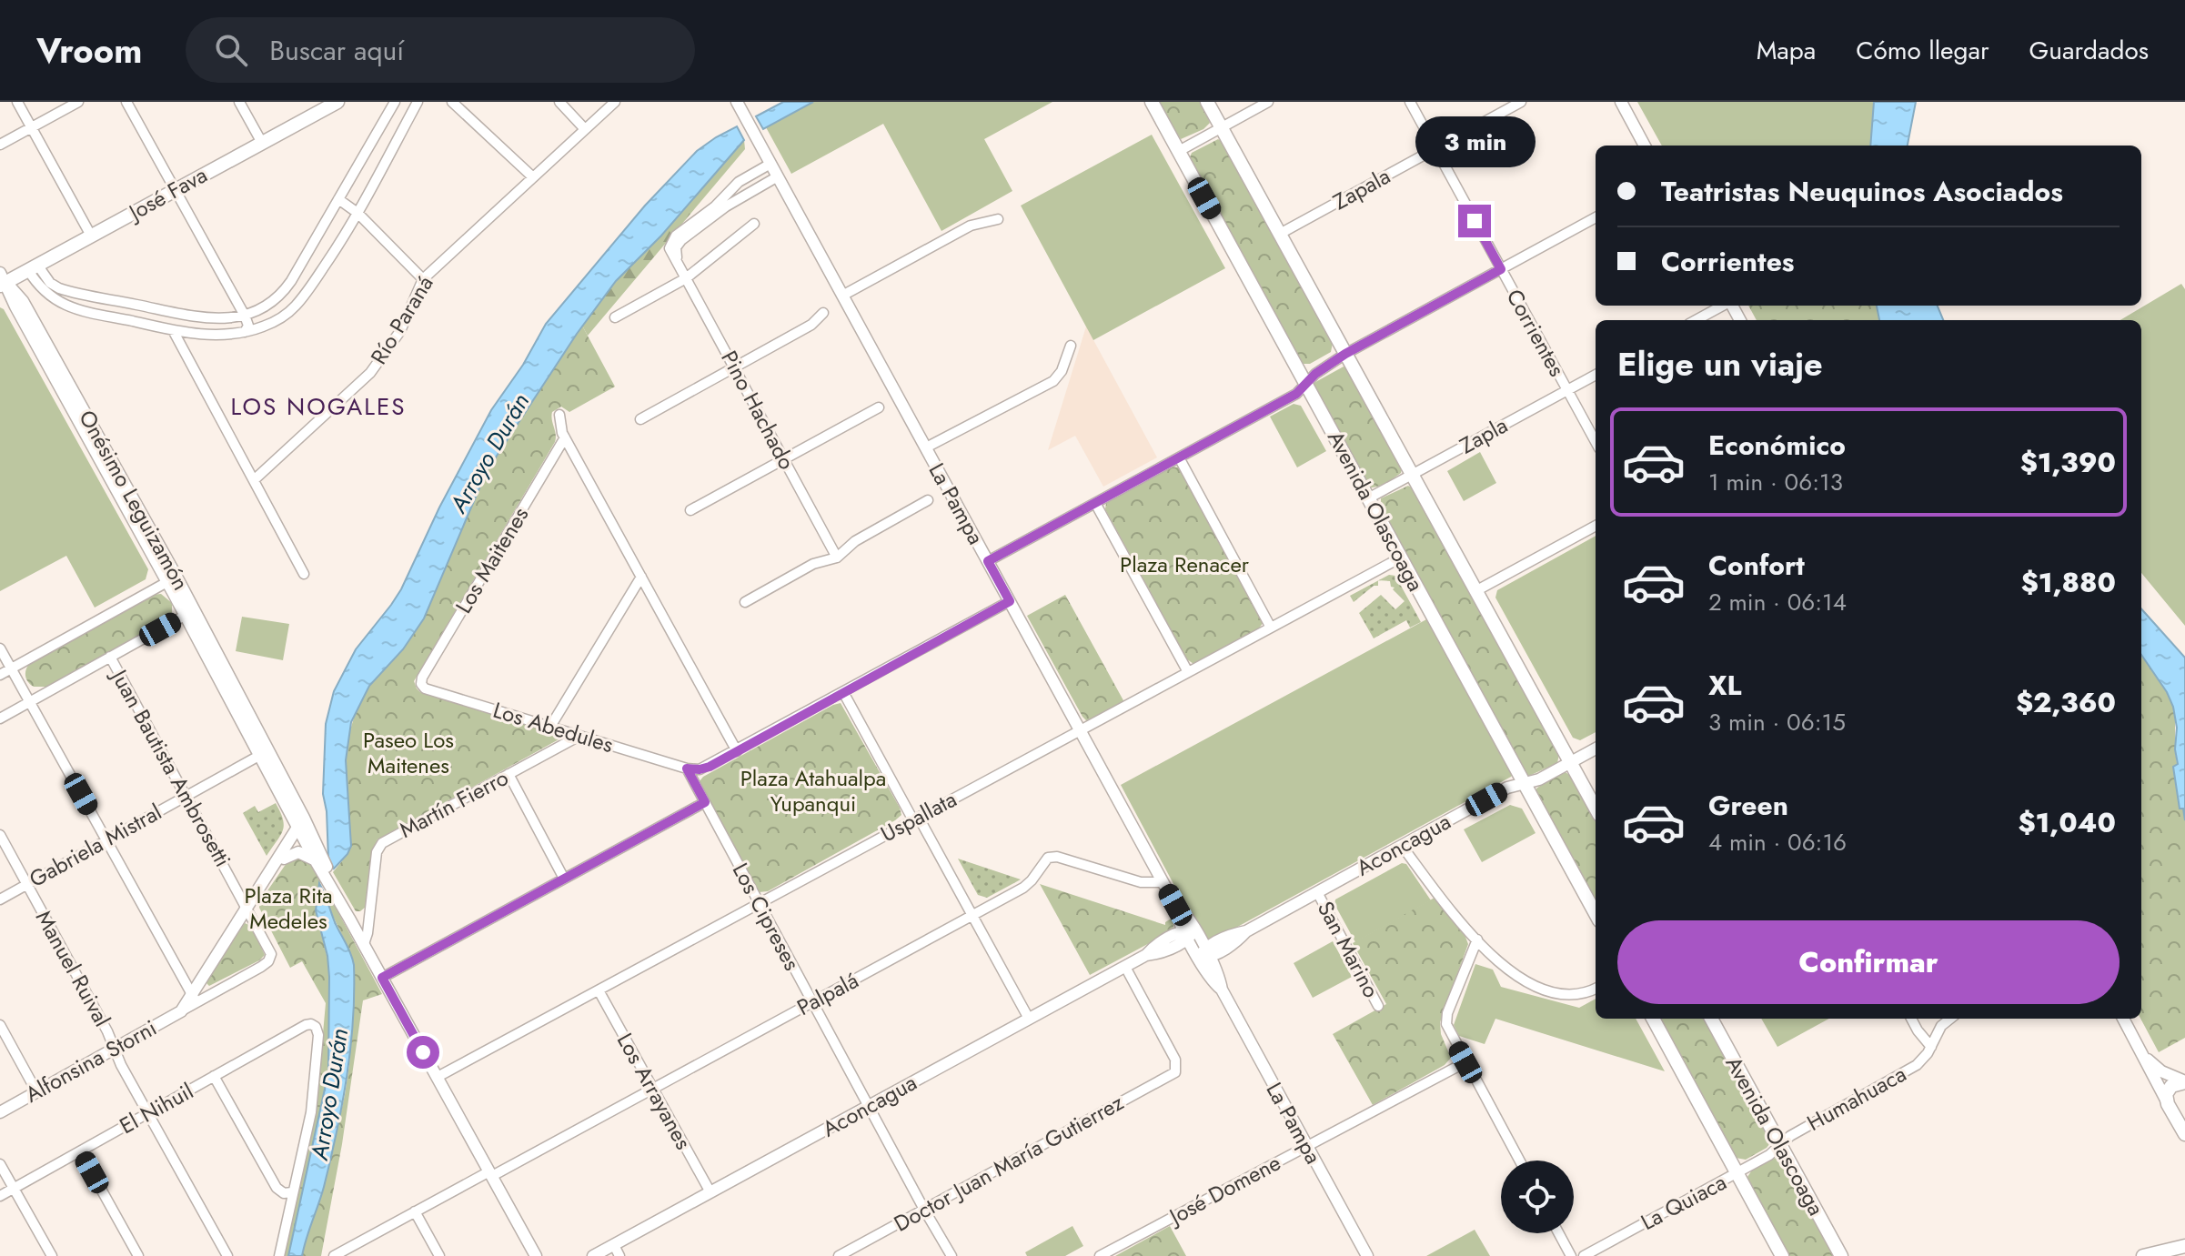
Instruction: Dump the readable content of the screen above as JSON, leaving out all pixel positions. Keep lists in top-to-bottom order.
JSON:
{
  "streets": {
    "main road": ["José Fava", "Avenida Olascoaga"],
    "street": [
      "Zapala",
      "Río Paraná",
      "Corrientes",
      "Pino Hachado",
      "Zapla",
      "Onésimo Leguizamón",
      "La Pampa",
      "Los Maitenes",
      "Los Abedules",
      "Juan Bautista Ambrosetti",
      "Martín Fierro",
      "Uspallata",
      "Aconcagua",
      "Gabriela Mistral",
      "Los Cipreses",
      "San Marino",
      "Manuel Ruival",
      "Palpalá",
      "Alfonsina Storni",
      "Los Arrayanes",
      "Humahuaca",
      "El Nihuil",
      "Doctor Juan María Gutierrez",
      "José Domene",
      "La Quiaca"
    ]
  },
  "crossings": [
    ["Zapala", "Corrientes"],
    ["José Fava", "Onésimo Leguizamón"],
    ["Corrientes", "Zapla"],
    ["Zapla", "Avenida Olascoaga"],
    ["Onésimo Leguizamón", "Martín Fierro"],
    ["Onésimo Leguizamón", "Uspallata"],
    ["Onésimo Leguizamón", "Gabriela Mistral"],
    ["Onésimo Leguizamón", "Palpalá"],
    ["Onésimo Leguizamón", "Alfonsina Storni"],
    ["La Pampa", "Uspallata"],
    ["La Pampa", "Aconcagua"],
    ["La Pampa", "Palpalá"],
    ["La Pampa", "José Domene"],
    ["Avenida Olascoaga", "Uspallata"],
    ["Avenida Olascoaga", "Aconcagua"],
    ["Avenida Olascoaga", "Humahuaca"],
    ["Avenida Olascoaga", "La Quiaca"],
    ["Los Maitenes", "Los Abedules"],
    ["Los Abedules", "Martín Fierro"],
    ["Los Abedules", "Los Cipreses"],
    ["Juan Bautista Ambrosetti", "Gabriela Mistral"],
    ["Juan Bautista Ambrosetti", "Alfonsina Storni"],
    ["Uspallata", "Los Cipreses"],
    ["Uspallata", "Los Arrayanes"],
    ["Aconcagua", "Los Cipreses"],
    ["Aconcagua", "San Marino"],
    ["Aconcagua", "Los Arrayanes"],
    ["Aconcagua", "Doctor Juan María Gutierrez"],
    ["Gabriela Mistral", "Manuel Ruival"],
    ["Los Cipreses", "Palpalá"],
    ["Los Cipreses", "Doctor Juan María Gutierrez"],
    ["Manuel Ruival", "Alfonsina Storni"],
    ["Manuel Ruival", "El Nihuil"],
    ["Palpalá", "Los Arrayanes"],
    ["Humahuaca", "La Quiaca"]
  ],
  "districts": ["LOS NOGALES"],
  "water": ["Arroyo Durán"],
  "parks": [
    "Plaza Renacer",
    "Paseo Los Maitenes",
    "Plaza Atahualpa Yupanqui",
    "Plaza Rita Medeles"
  ],
  "page": {
    "header": "Vroom",
    "search": "Buscar aquí",
    "nav": ["Mapa", "Cómo llegar", "Guardados"],
    "bubble": "3 min",
    "banner": ["Teatristas Neuquinos Asociados", "Corrientes"],
    "heading": "Elige un viaje",
    "list": [
      {
        "name": "Económico",
        "note": "1 min · 06:13",
        "value": "$1,390"
      },
      {
        "name": "Confort",
        "note": "2 min · 06:14",
        "value": "$1,880"
      },
      {
        "name": "XL",
        "note": "3 min · 06:15",
        "value": "$2,360"
      },
      {
        "name": "Green",
        "note": "4 min · 06:16",
        "value": "$1,040"
      }
    ],
    "buttons": "Confirmar"
  }
}
